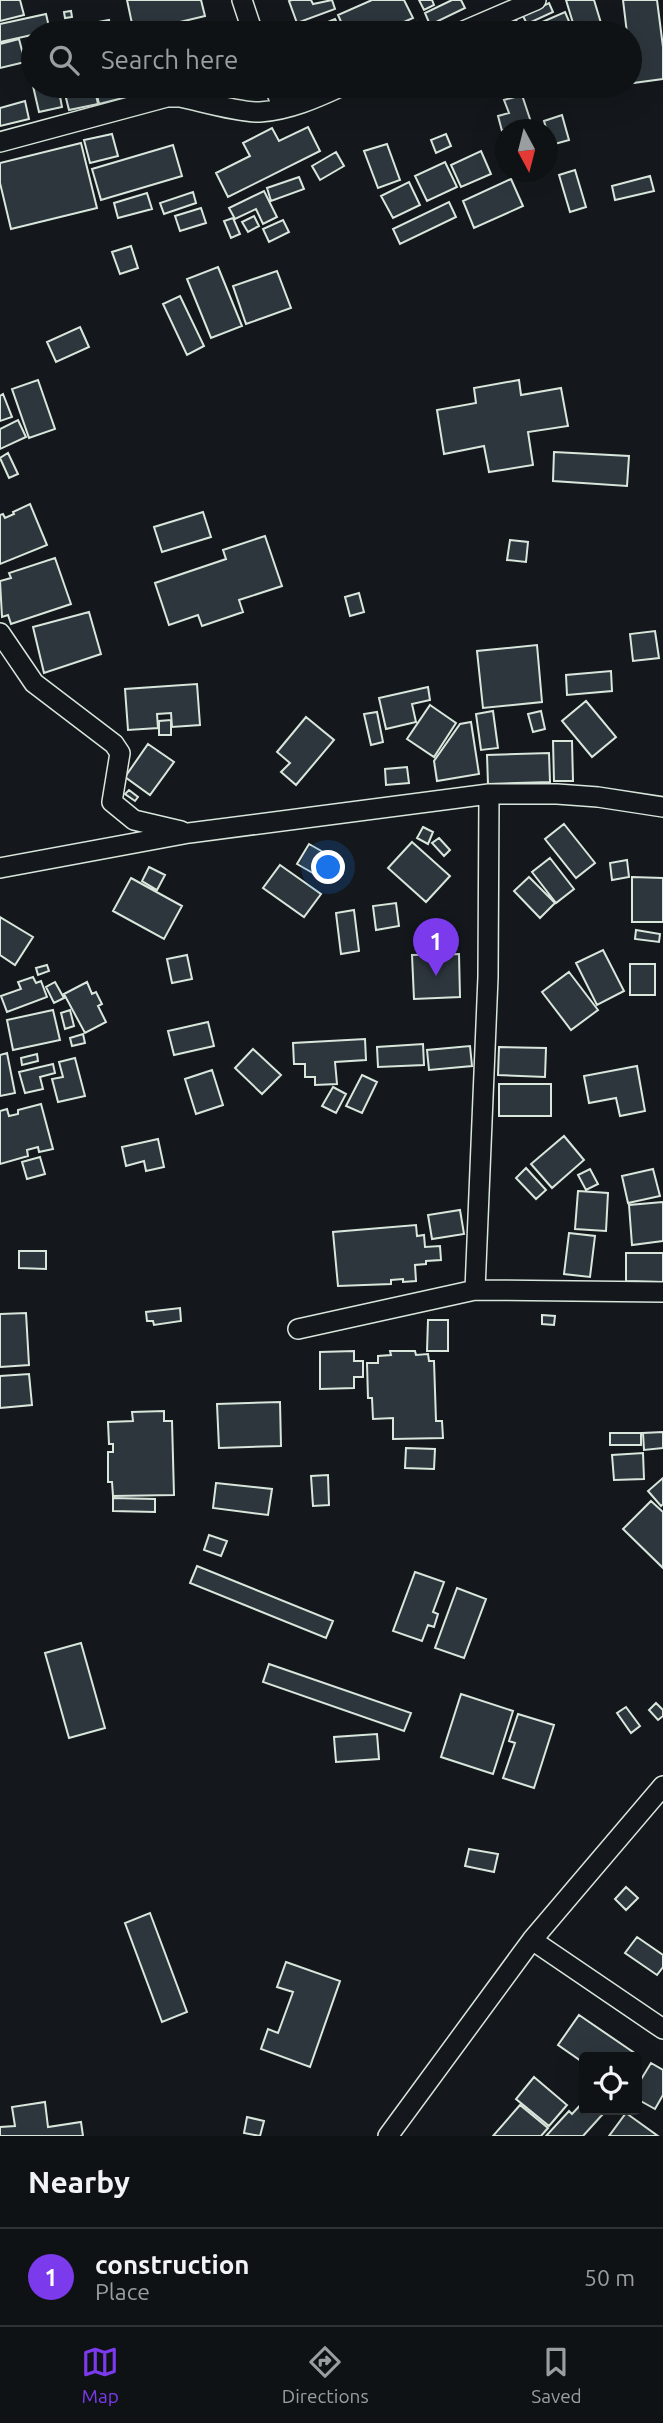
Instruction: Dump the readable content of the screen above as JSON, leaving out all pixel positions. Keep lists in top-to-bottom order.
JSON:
{
  "north": "bottom",
  "page": {
    "search": "Search here",
    "pins": "1",
    "heading": "Nearby",
    "list": [
      {
        "mark": "1",
        "name": "construction",
        "note": "Place",
        "value": "50 m"
      }
    ],
    "nav": ["Map", "Directions", "Saved"]
  }
}
